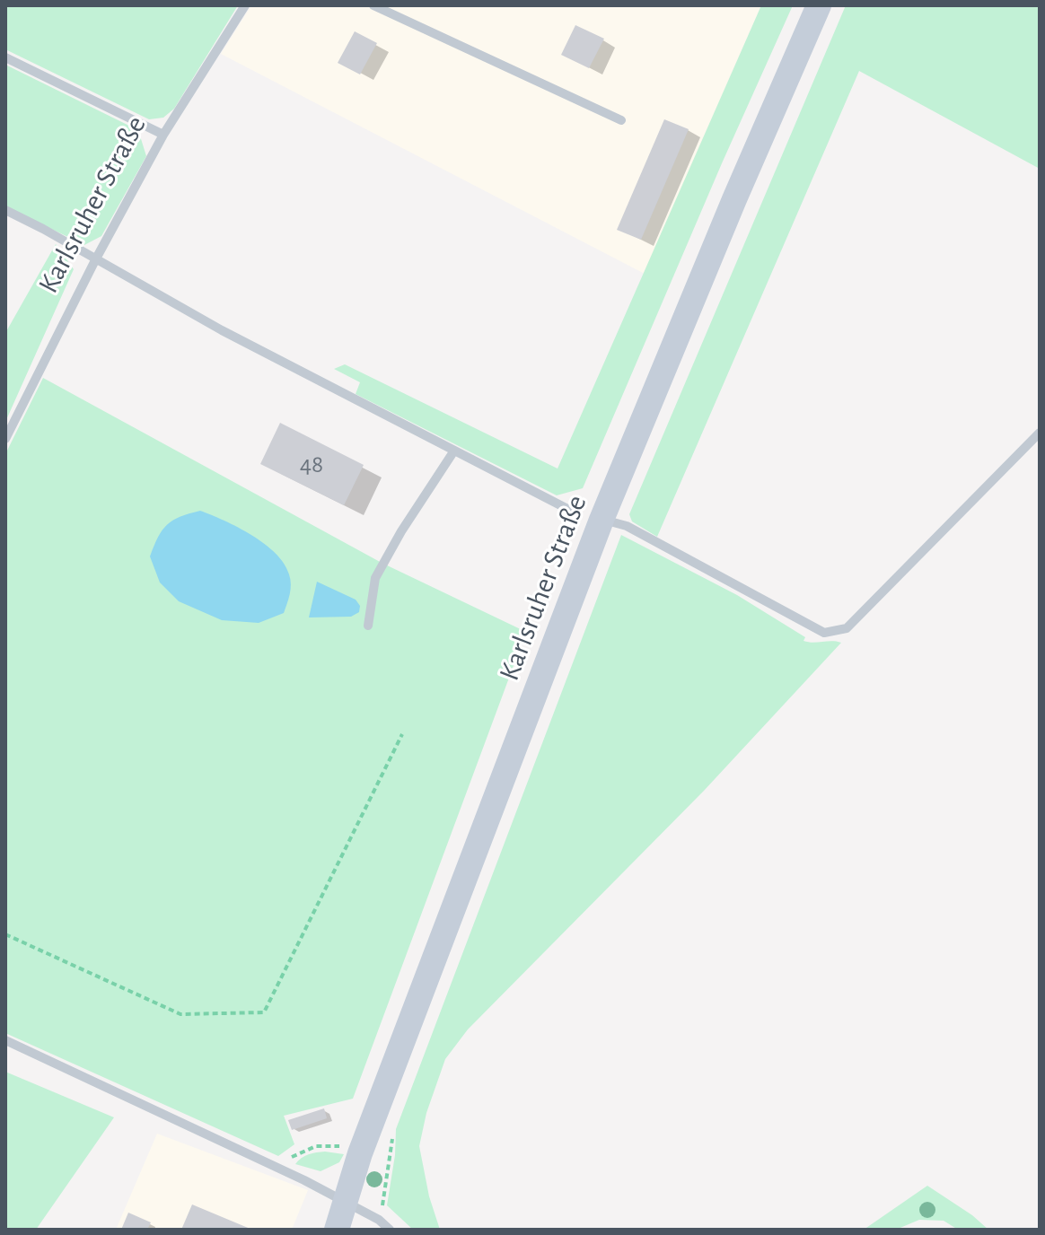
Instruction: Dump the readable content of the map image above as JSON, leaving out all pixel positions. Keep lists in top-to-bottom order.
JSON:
{
  "streets": {
    "main road": ["Karlsruher Straße"]
  },
  "house_numbers": ["48"]
}
